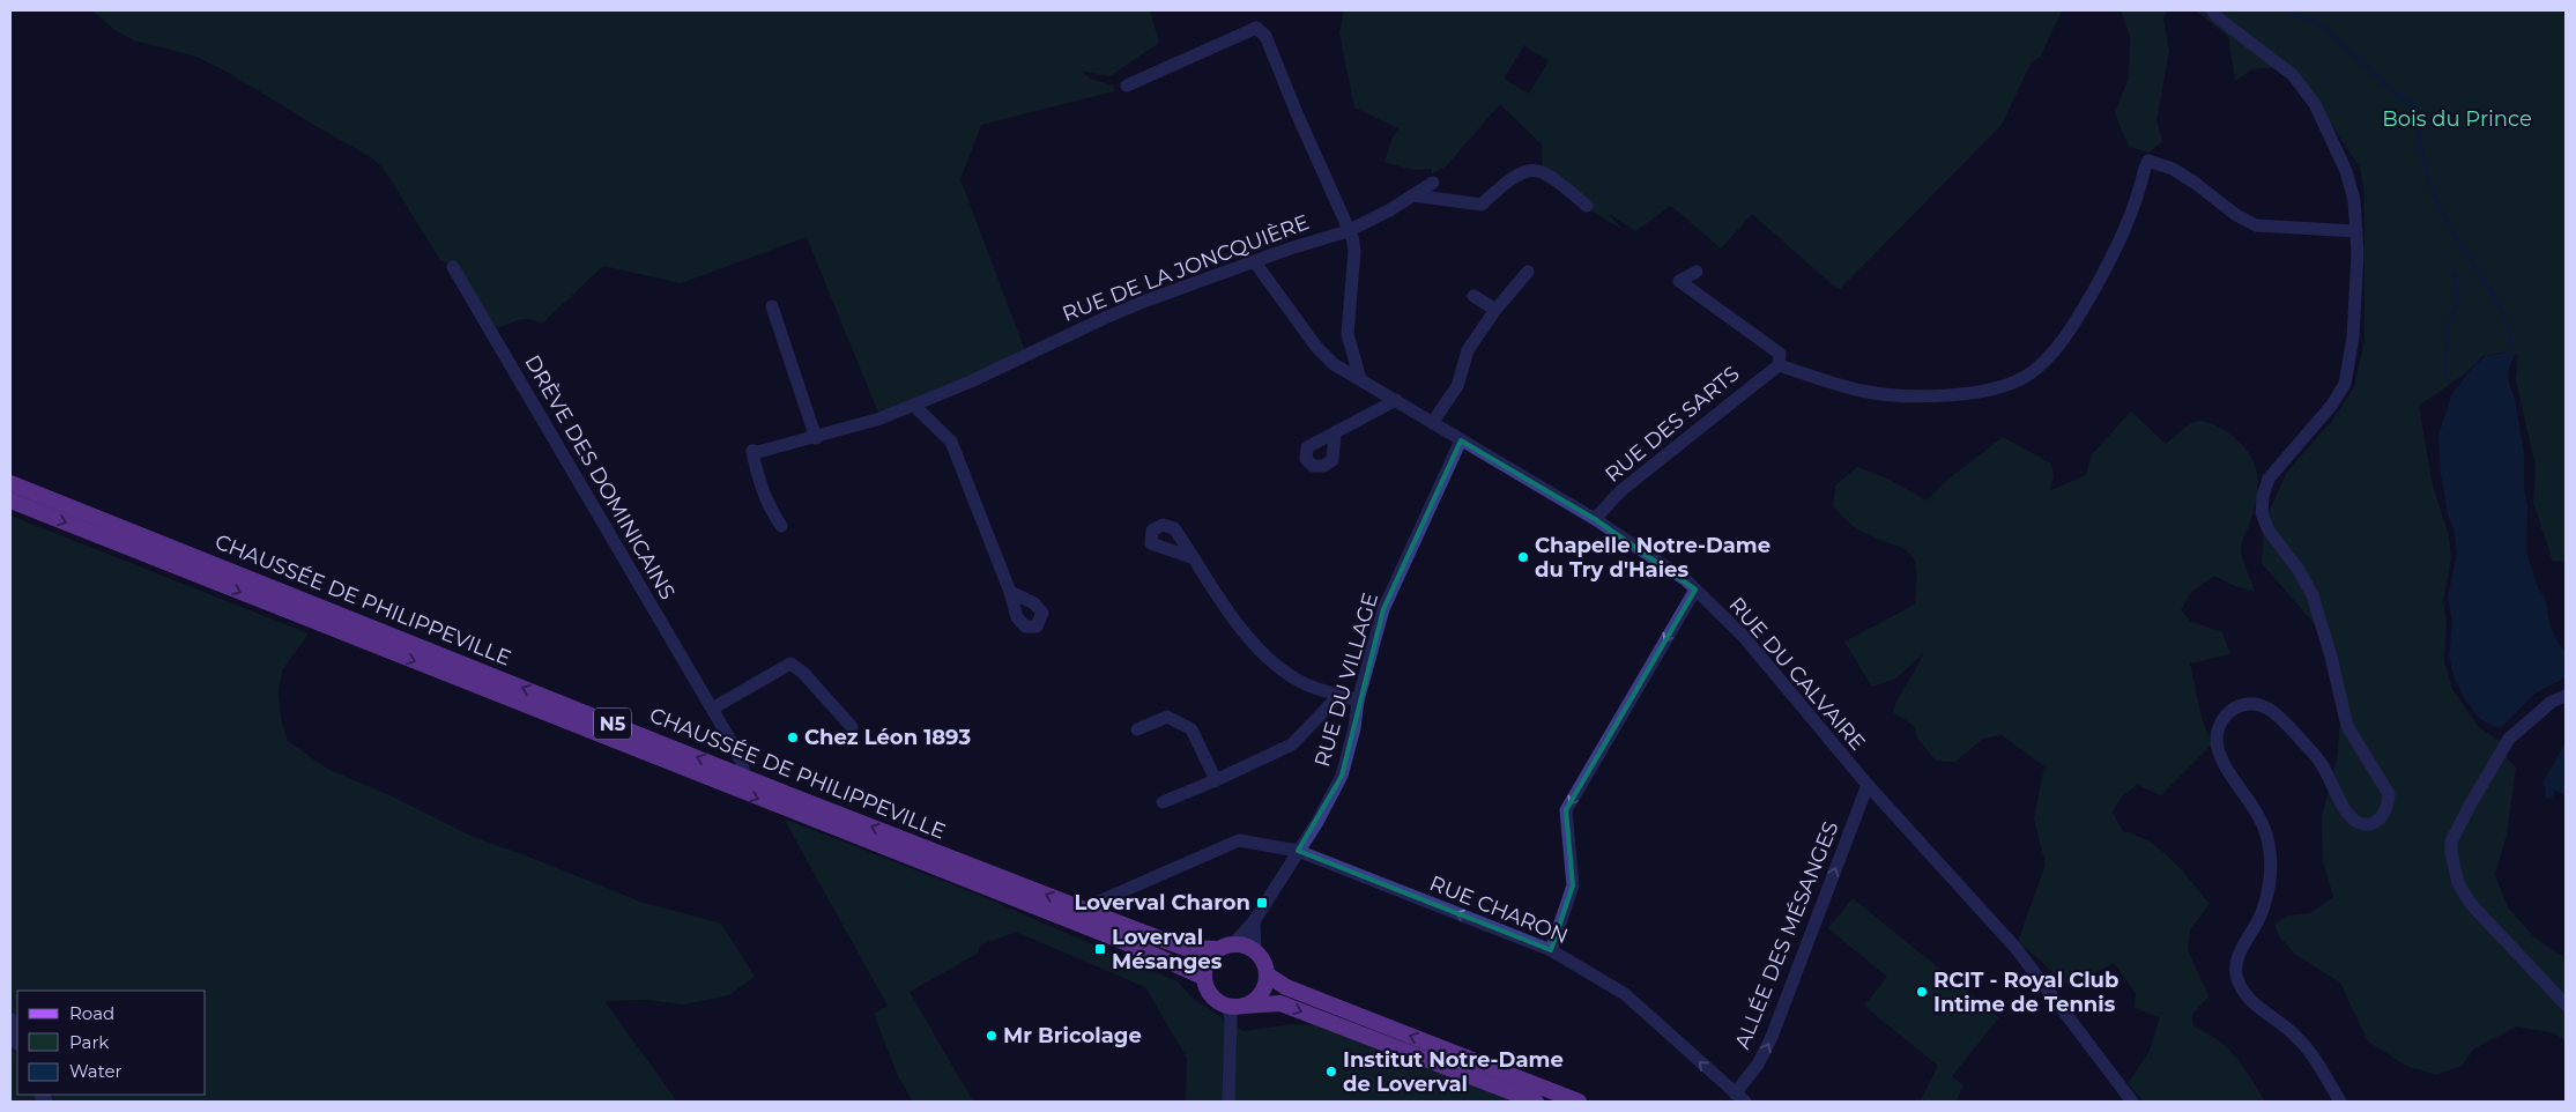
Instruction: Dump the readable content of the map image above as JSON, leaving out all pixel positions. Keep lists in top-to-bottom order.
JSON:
{
  "streets": {
    "main road": ["CHAUSSÉE DE PHILIPPEVILLE", "N5"],
    "street": [
      "RUE DE LA JONCQUIÈRE",
      "RUE DES SARTS",
      "DRÈVE DES DOMINICAINS",
      "RUE DU CALVAIRE",
      "RUE DU VILLAGE",
      "RUE CHARON",
      "ALLÉE DES MÉSANGES"
    ]
  },
  "crossings": [
    ["RUE DE LA JONCQUIÈRE", "RUE DU CALVAIRE"],
    ["RUE DES SARTS", "RUE DU CALVAIRE"],
    ["DRÈVE DES DOMINICAINS", "CHAUSSÉE DE PHILIPPEVILLE"],
    ["CHAUSSÉE DE PHILIPPEVILLE", "RUE DU VILLAGE"],
    ["CHAUSSÉE DE PHILIPPEVILLE", "N5"],
    ["RUE DU CALVAIRE", "RUE DU VILLAGE"],
    ["RUE DU CALVAIRE", "ALLÉE DES MÉSANGES"],
    ["RUE DU VILLAGE", "N5"],
    ["RUE DU VILLAGE", "RUE CHARON"],
    ["RUE CHARON", "ALLÉE DES MÉSANGES"]
  ],
  "one_way": ["RUE CHARON", "ALLÉE DES MÉSANGES"],
  "parks": ["Bois du Prince"],
  "places": {
    "other": [
      "Chapelle Notre-Dame du Try d'Haies",
      "Chez Léon 1893",
      "RCIT - Royal Club Intime de Tennis",
      "Mr Bricolage",
      "Institut Notre-Dame de Loverval"
    ],
    "transit": ["Loverval Charon", "Loverval Mésanges"]
  },
  "legend": ["Road", "Park", "Water"]
}
